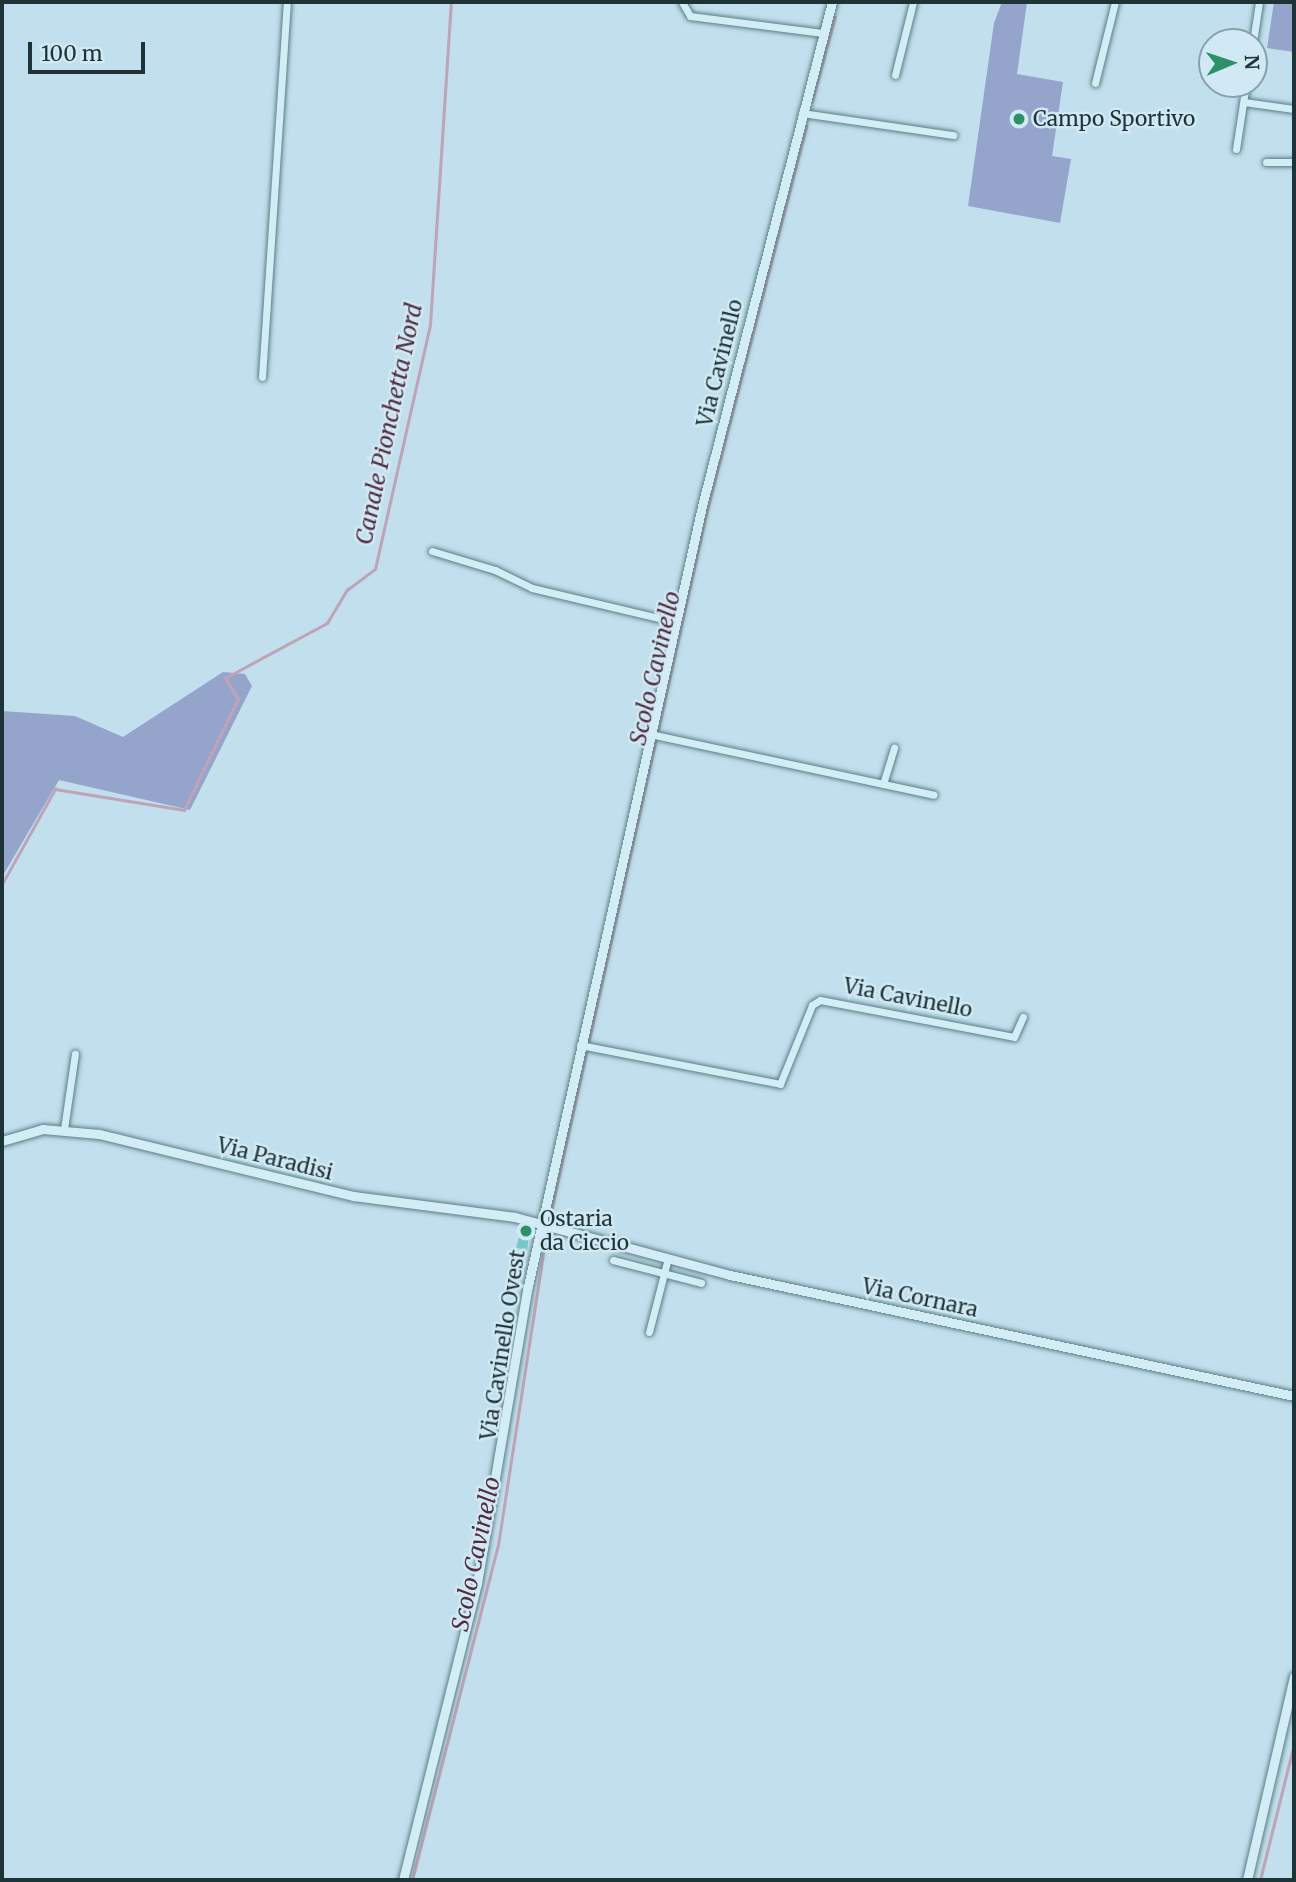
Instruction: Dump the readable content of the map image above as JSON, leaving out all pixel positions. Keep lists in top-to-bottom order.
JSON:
{
  "streets": {
    "street": [
      "Via Cavinello",
      "Via Paradisi",
      "Via Cornara",
      "Via Cavinello Ovest"
    ]
  },
  "crossings": [
    ["Via Cavinello", "Via Paradisi"],
    ["Via Cavinello", "Via Cornara"],
    ["Via Cavinello", "Via Cavinello Ovest"],
    ["Via Paradisi", "Via Cornara"],
    ["Via Paradisi", "Via Cavinello Ovest"],
    ["Via Cornara", "Via Cavinello Ovest"]
  ],
  "water": ["Canale Pionchetta Nord", "Scolo Cavinello"],
  "places": ["Campo Sportivo", "Ostaria da Ciccio"],
  "scale_bar": "100 m",
  "north": "right"
}
